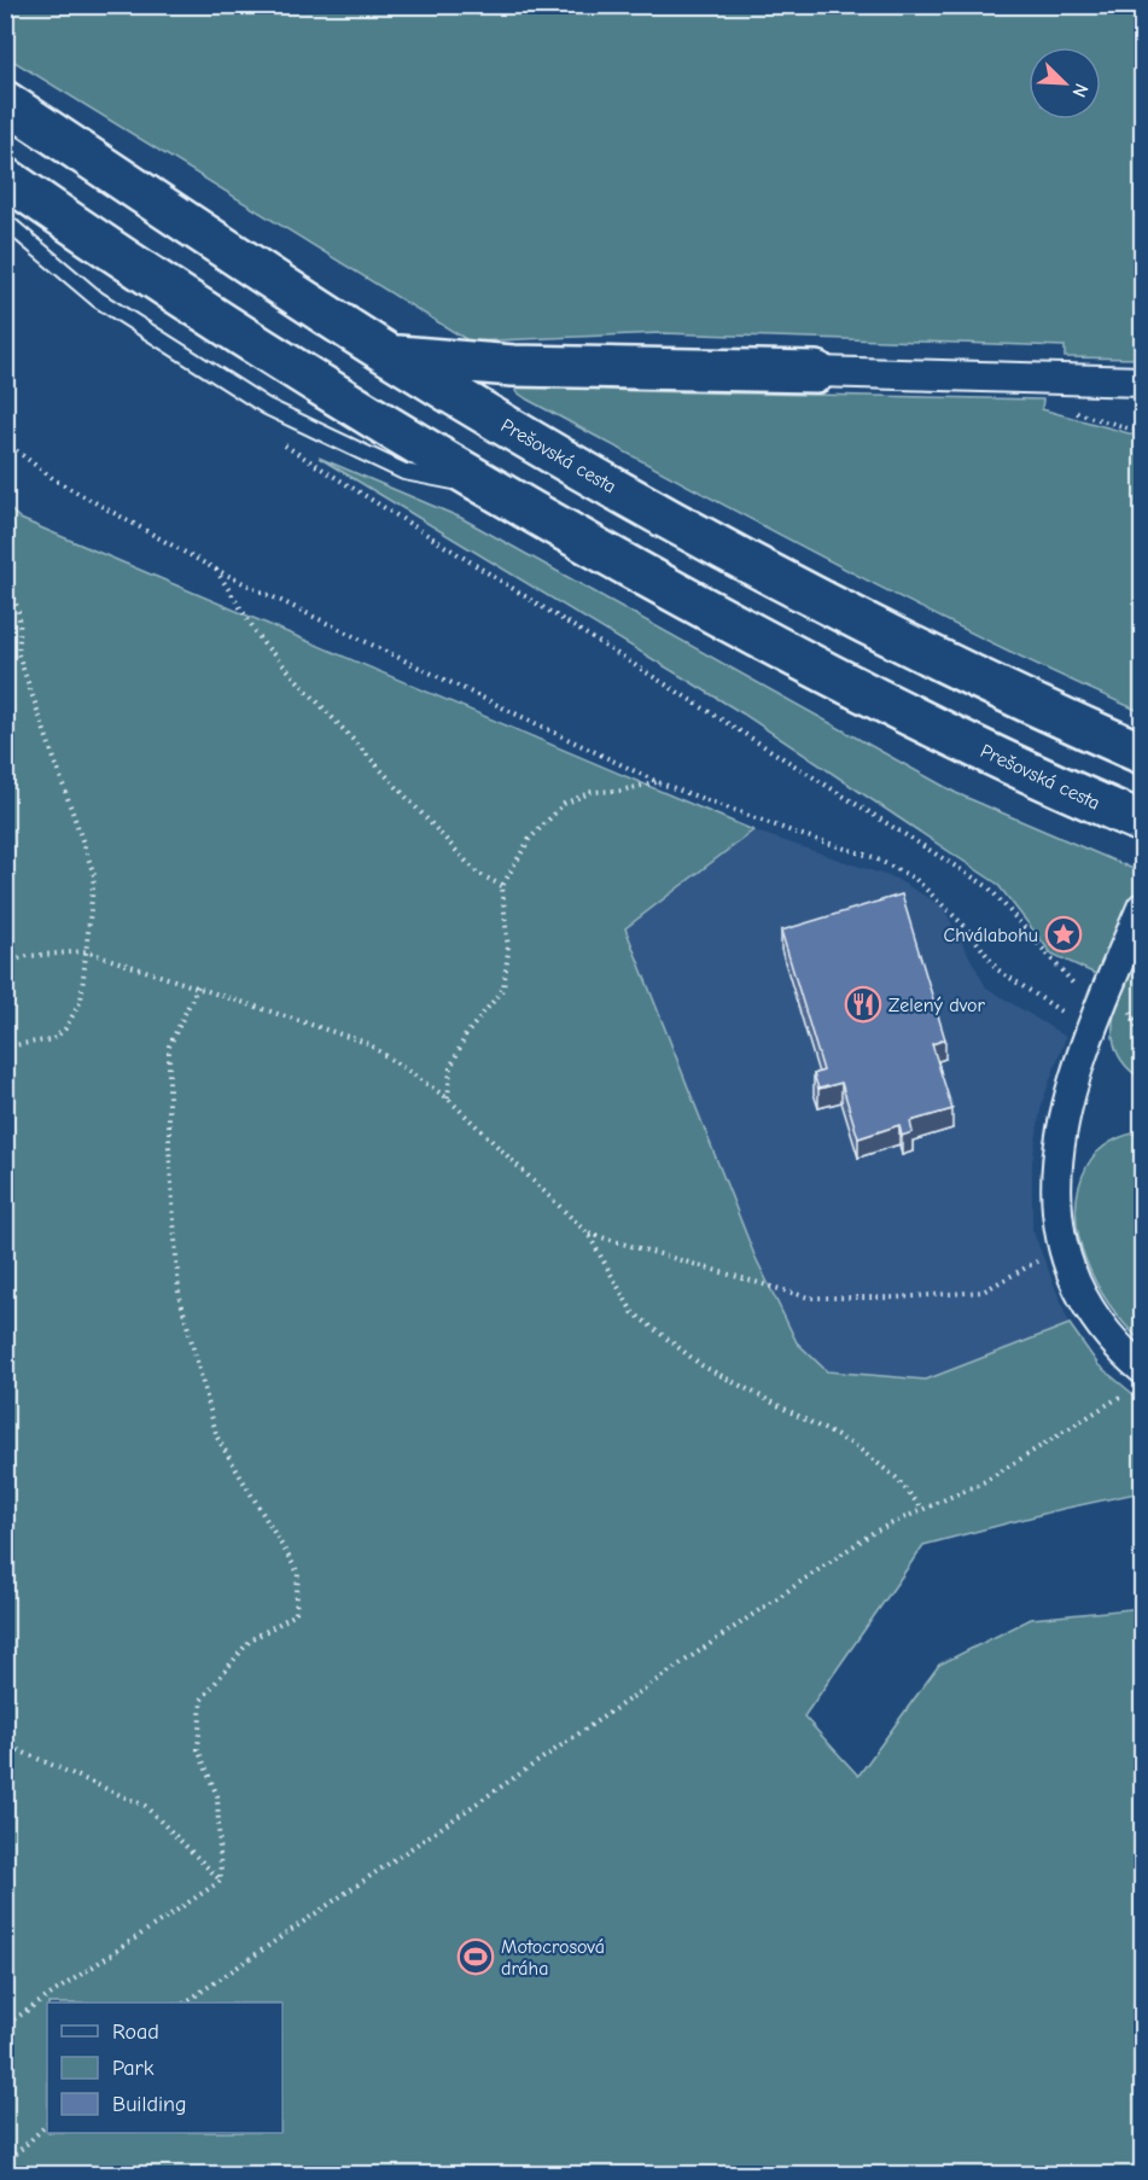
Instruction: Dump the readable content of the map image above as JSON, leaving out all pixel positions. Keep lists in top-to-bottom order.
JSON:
{
  "streets": {
    "highway": ["Prešovská cesta"]
  },
  "places": {
    "place": ["Chválabohu"],
    "restaurant": ["Zelený dvor"],
    "sports": ["Motocrosová dráha"]
  },
  "legend": ["Road", "Park", "Building"],
  "north": "bottom right"
}
